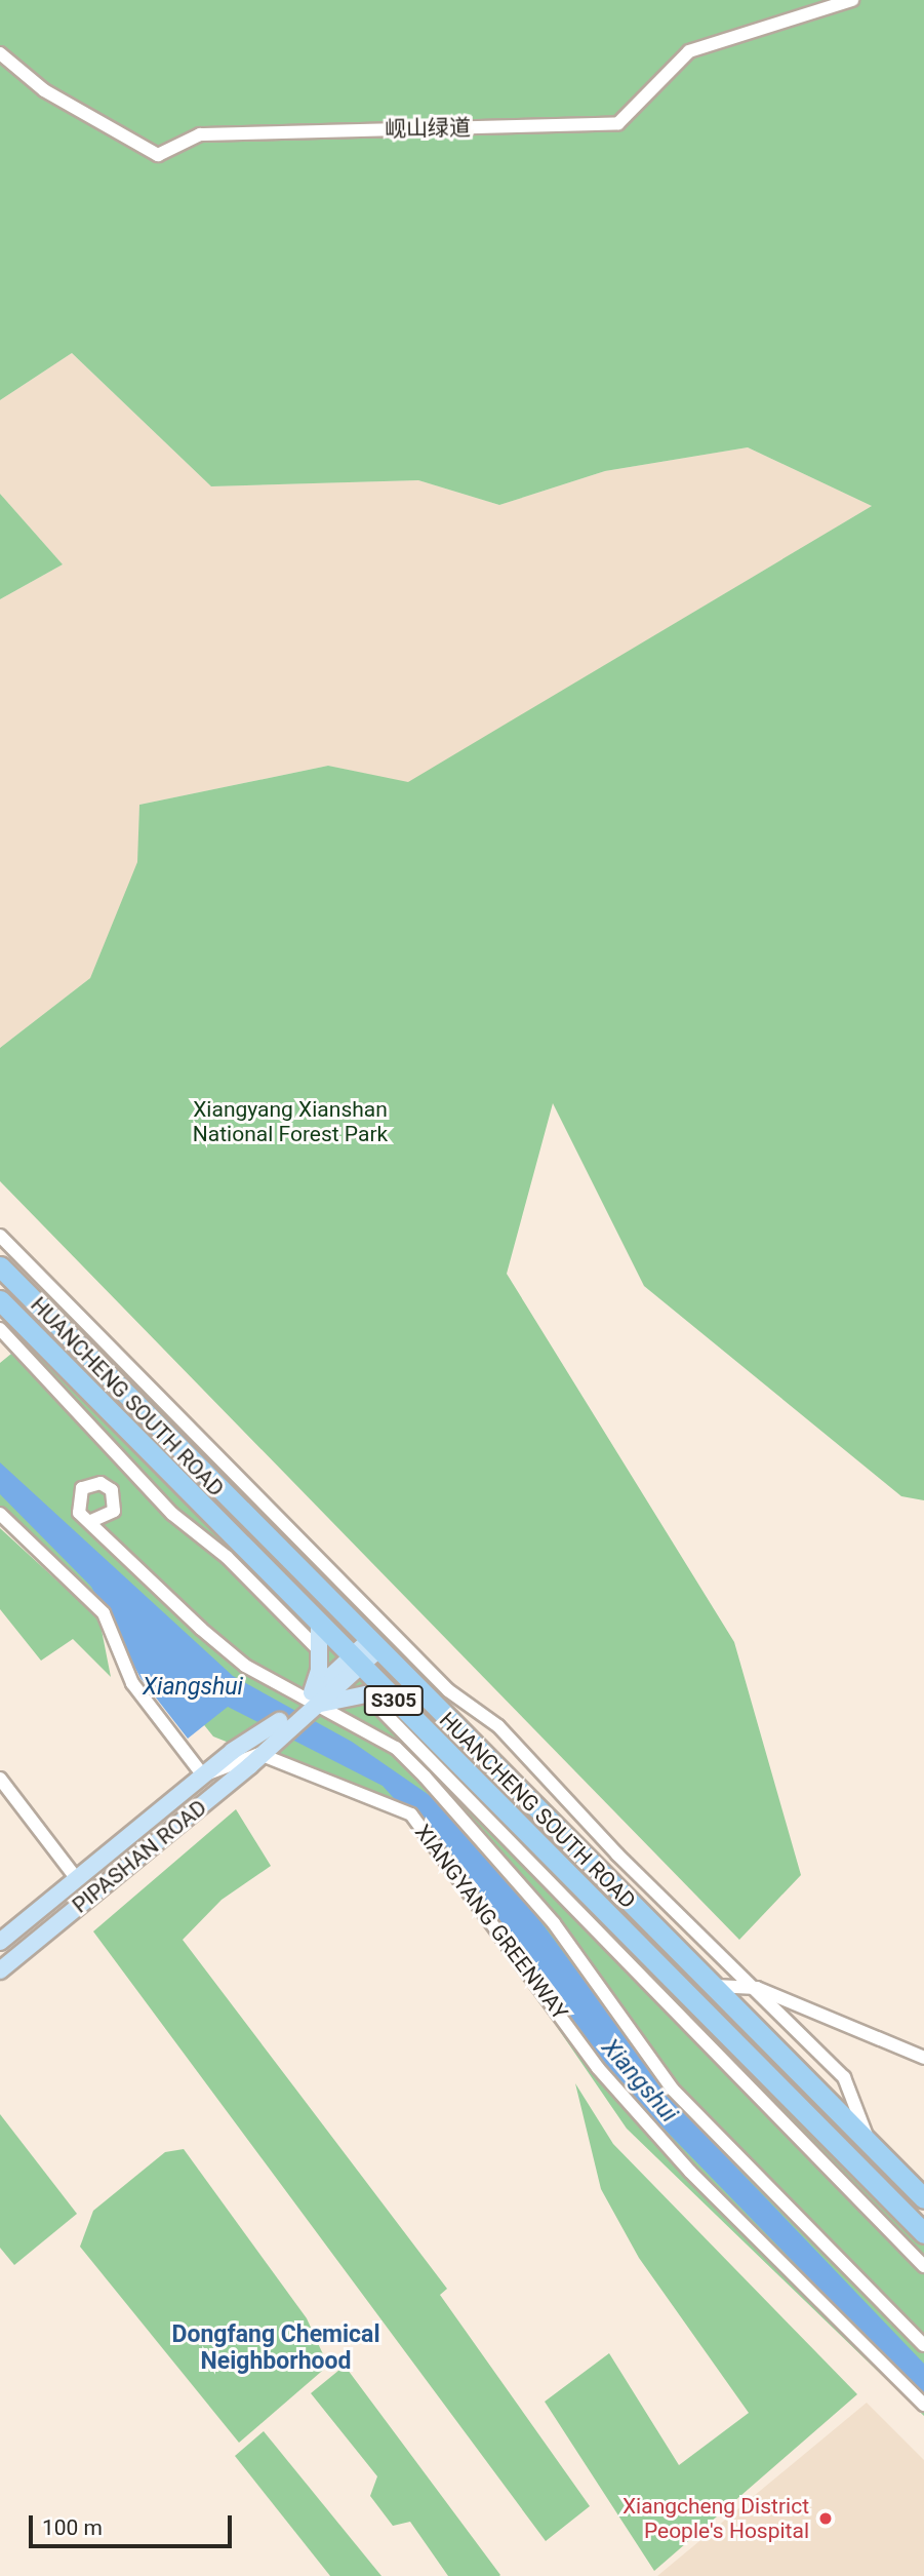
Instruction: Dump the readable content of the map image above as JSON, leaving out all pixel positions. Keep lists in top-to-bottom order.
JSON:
{
  "streets": {
    "highway": ["HUANCHENG SOUTH ROAD", "S305"],
    "main road": ["PIPASHAN ROAD"],
    "street": ["岘山绿道", "XIANGYANG GREENWAY"]
  },
  "crossings": [
    ["PIPASHAN ROAD", "XIANGYANG GREENWAY"]
  ],
  "districts": ["Dongfang Chemical Neighborhood"],
  "water": ["Xiangshui"],
  "parks": ["Xiangyang Xianshan National Forest Park"],
  "places": ["Xiangcheng District People's Hospital"],
  "scale_bar": "100 m"
}
